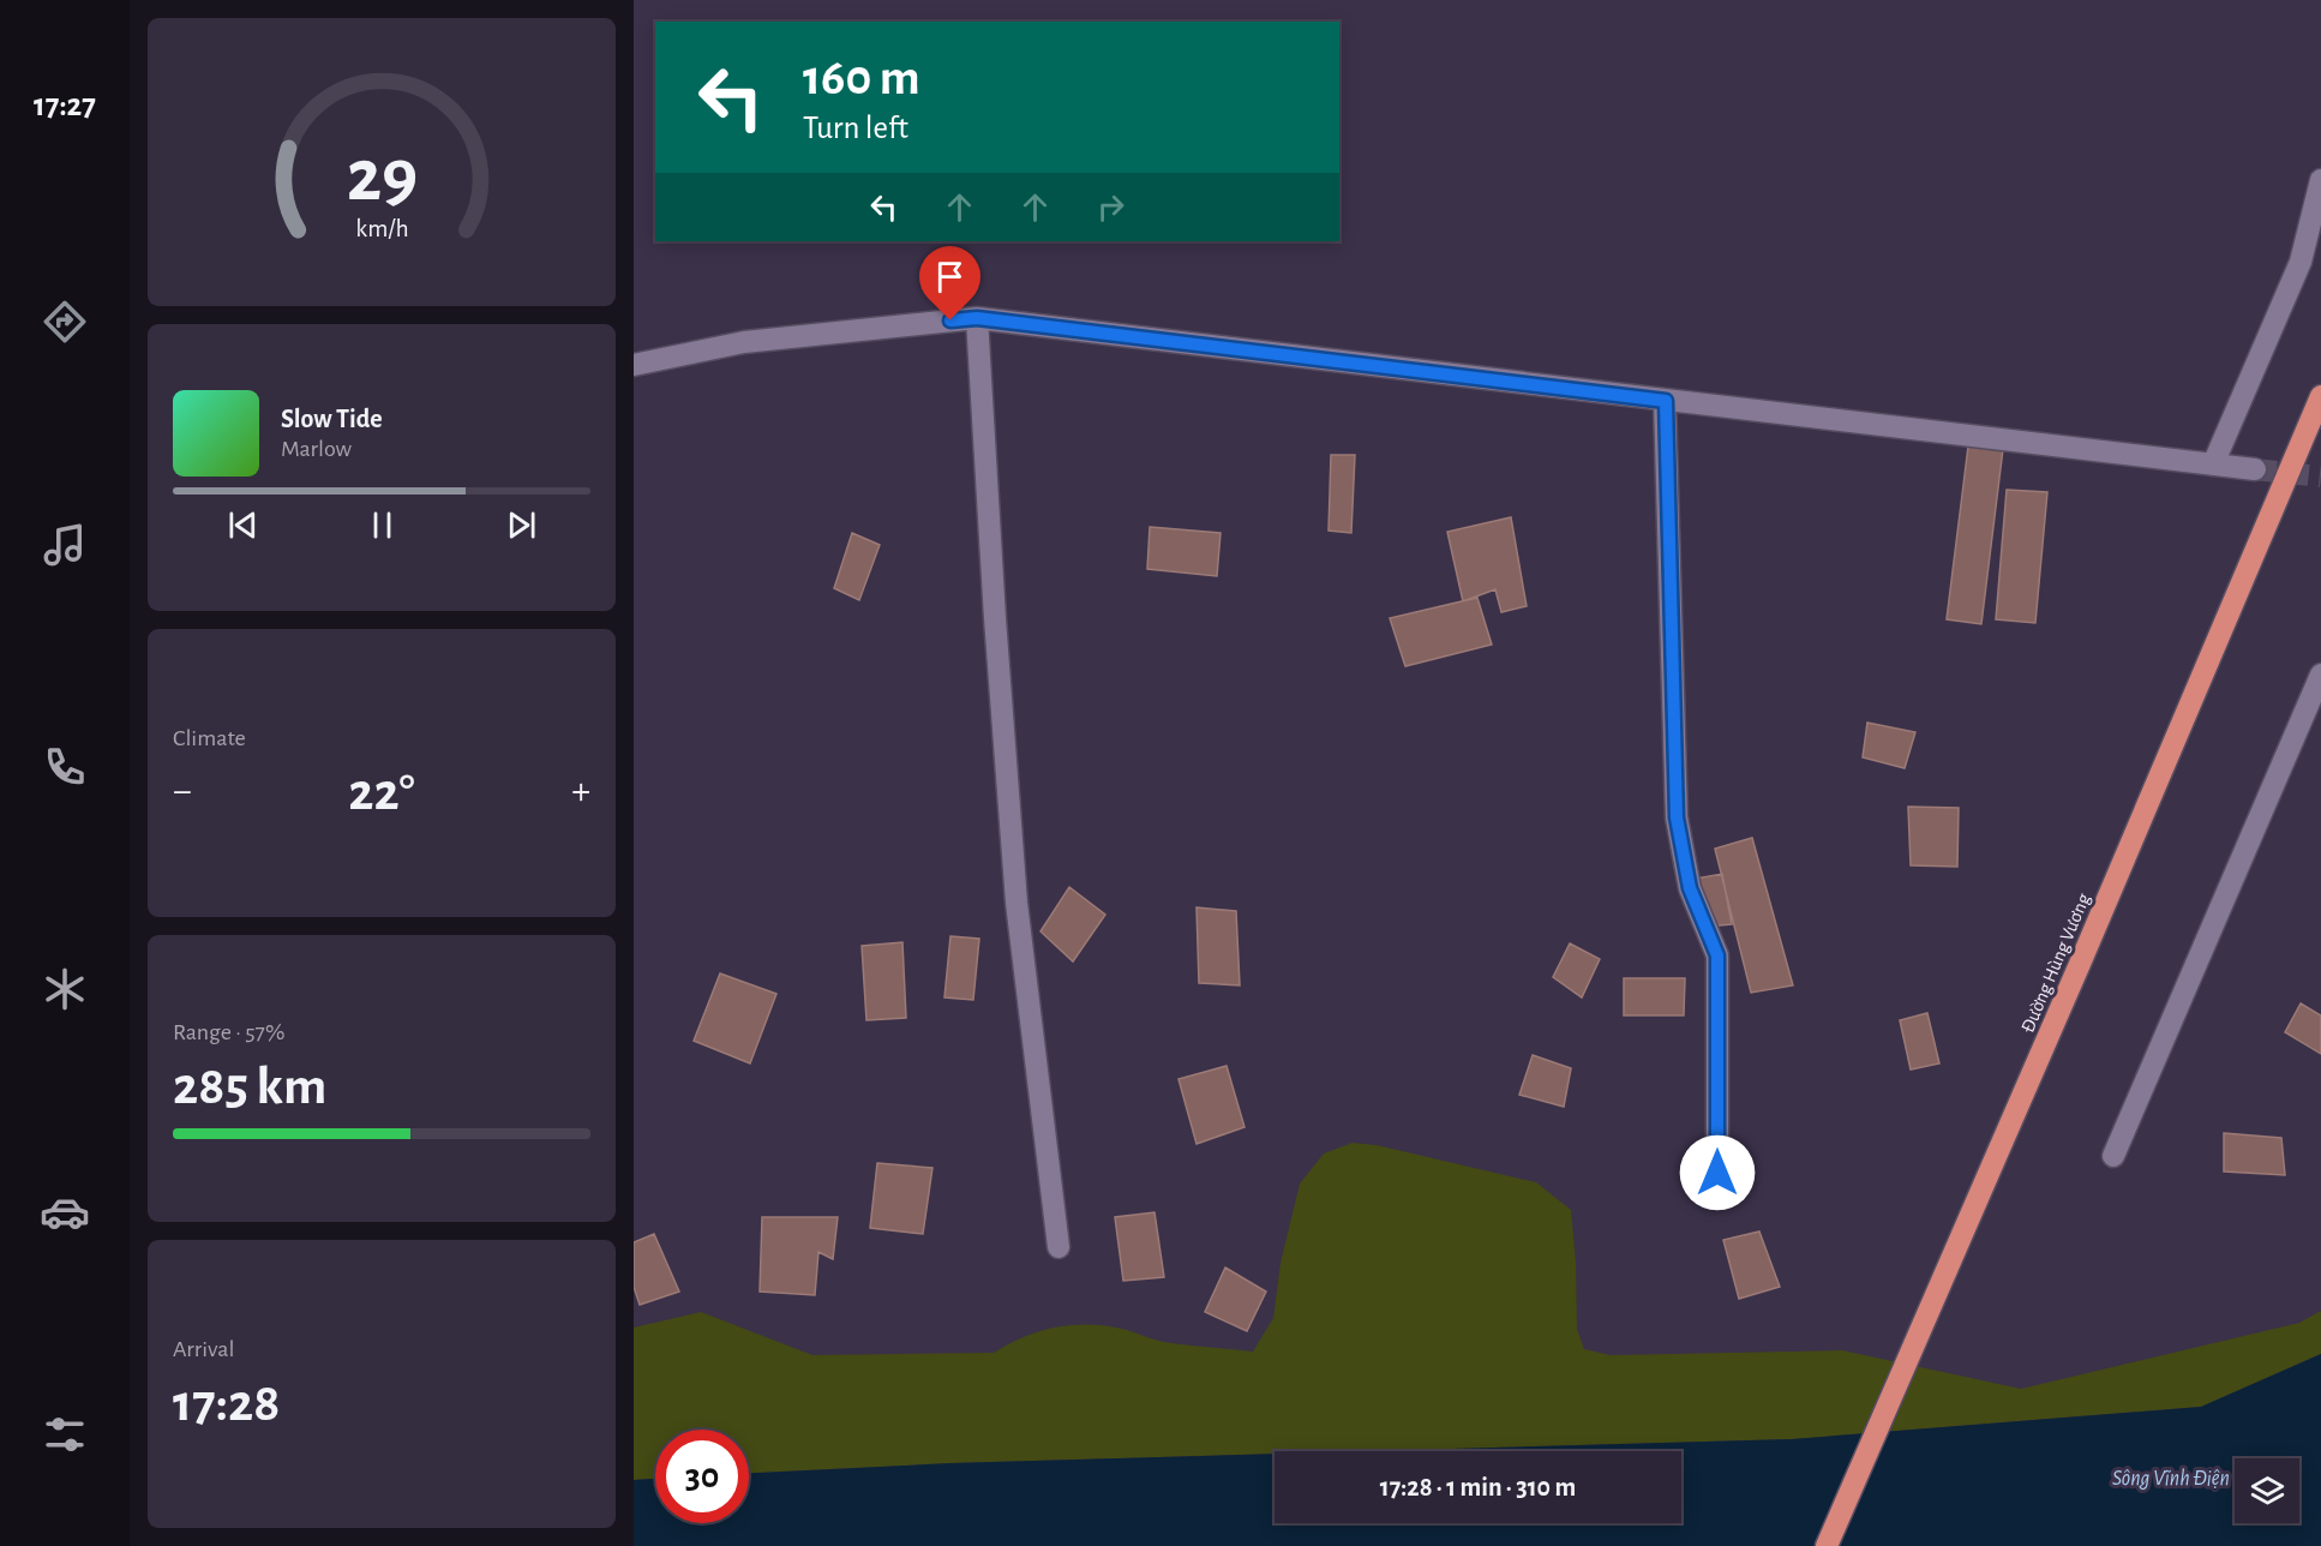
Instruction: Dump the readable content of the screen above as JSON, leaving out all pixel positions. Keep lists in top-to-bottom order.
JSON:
{
  "streets": {
    "highway": ["Đường Hùng Vương"]
  },
  "water": ["Sông Vĩnh Điện"],
  "page": {
    "tabs": "17:27",
    "turn": ["160 m", "Turn left"],
    "song": ["Slow Tide", "Marlow"],
    "tile": [
      "Climate",
      ["Range · 57%", "285 km"],
      ["Arrival", "17:28"]
    ],
    "heat": ["−", "22°", "+"],
    "limit": "30",
    "trip": "17:28 · 1 min · 310 m",
    "gauge": ["29", "km/h"]
  }
}
